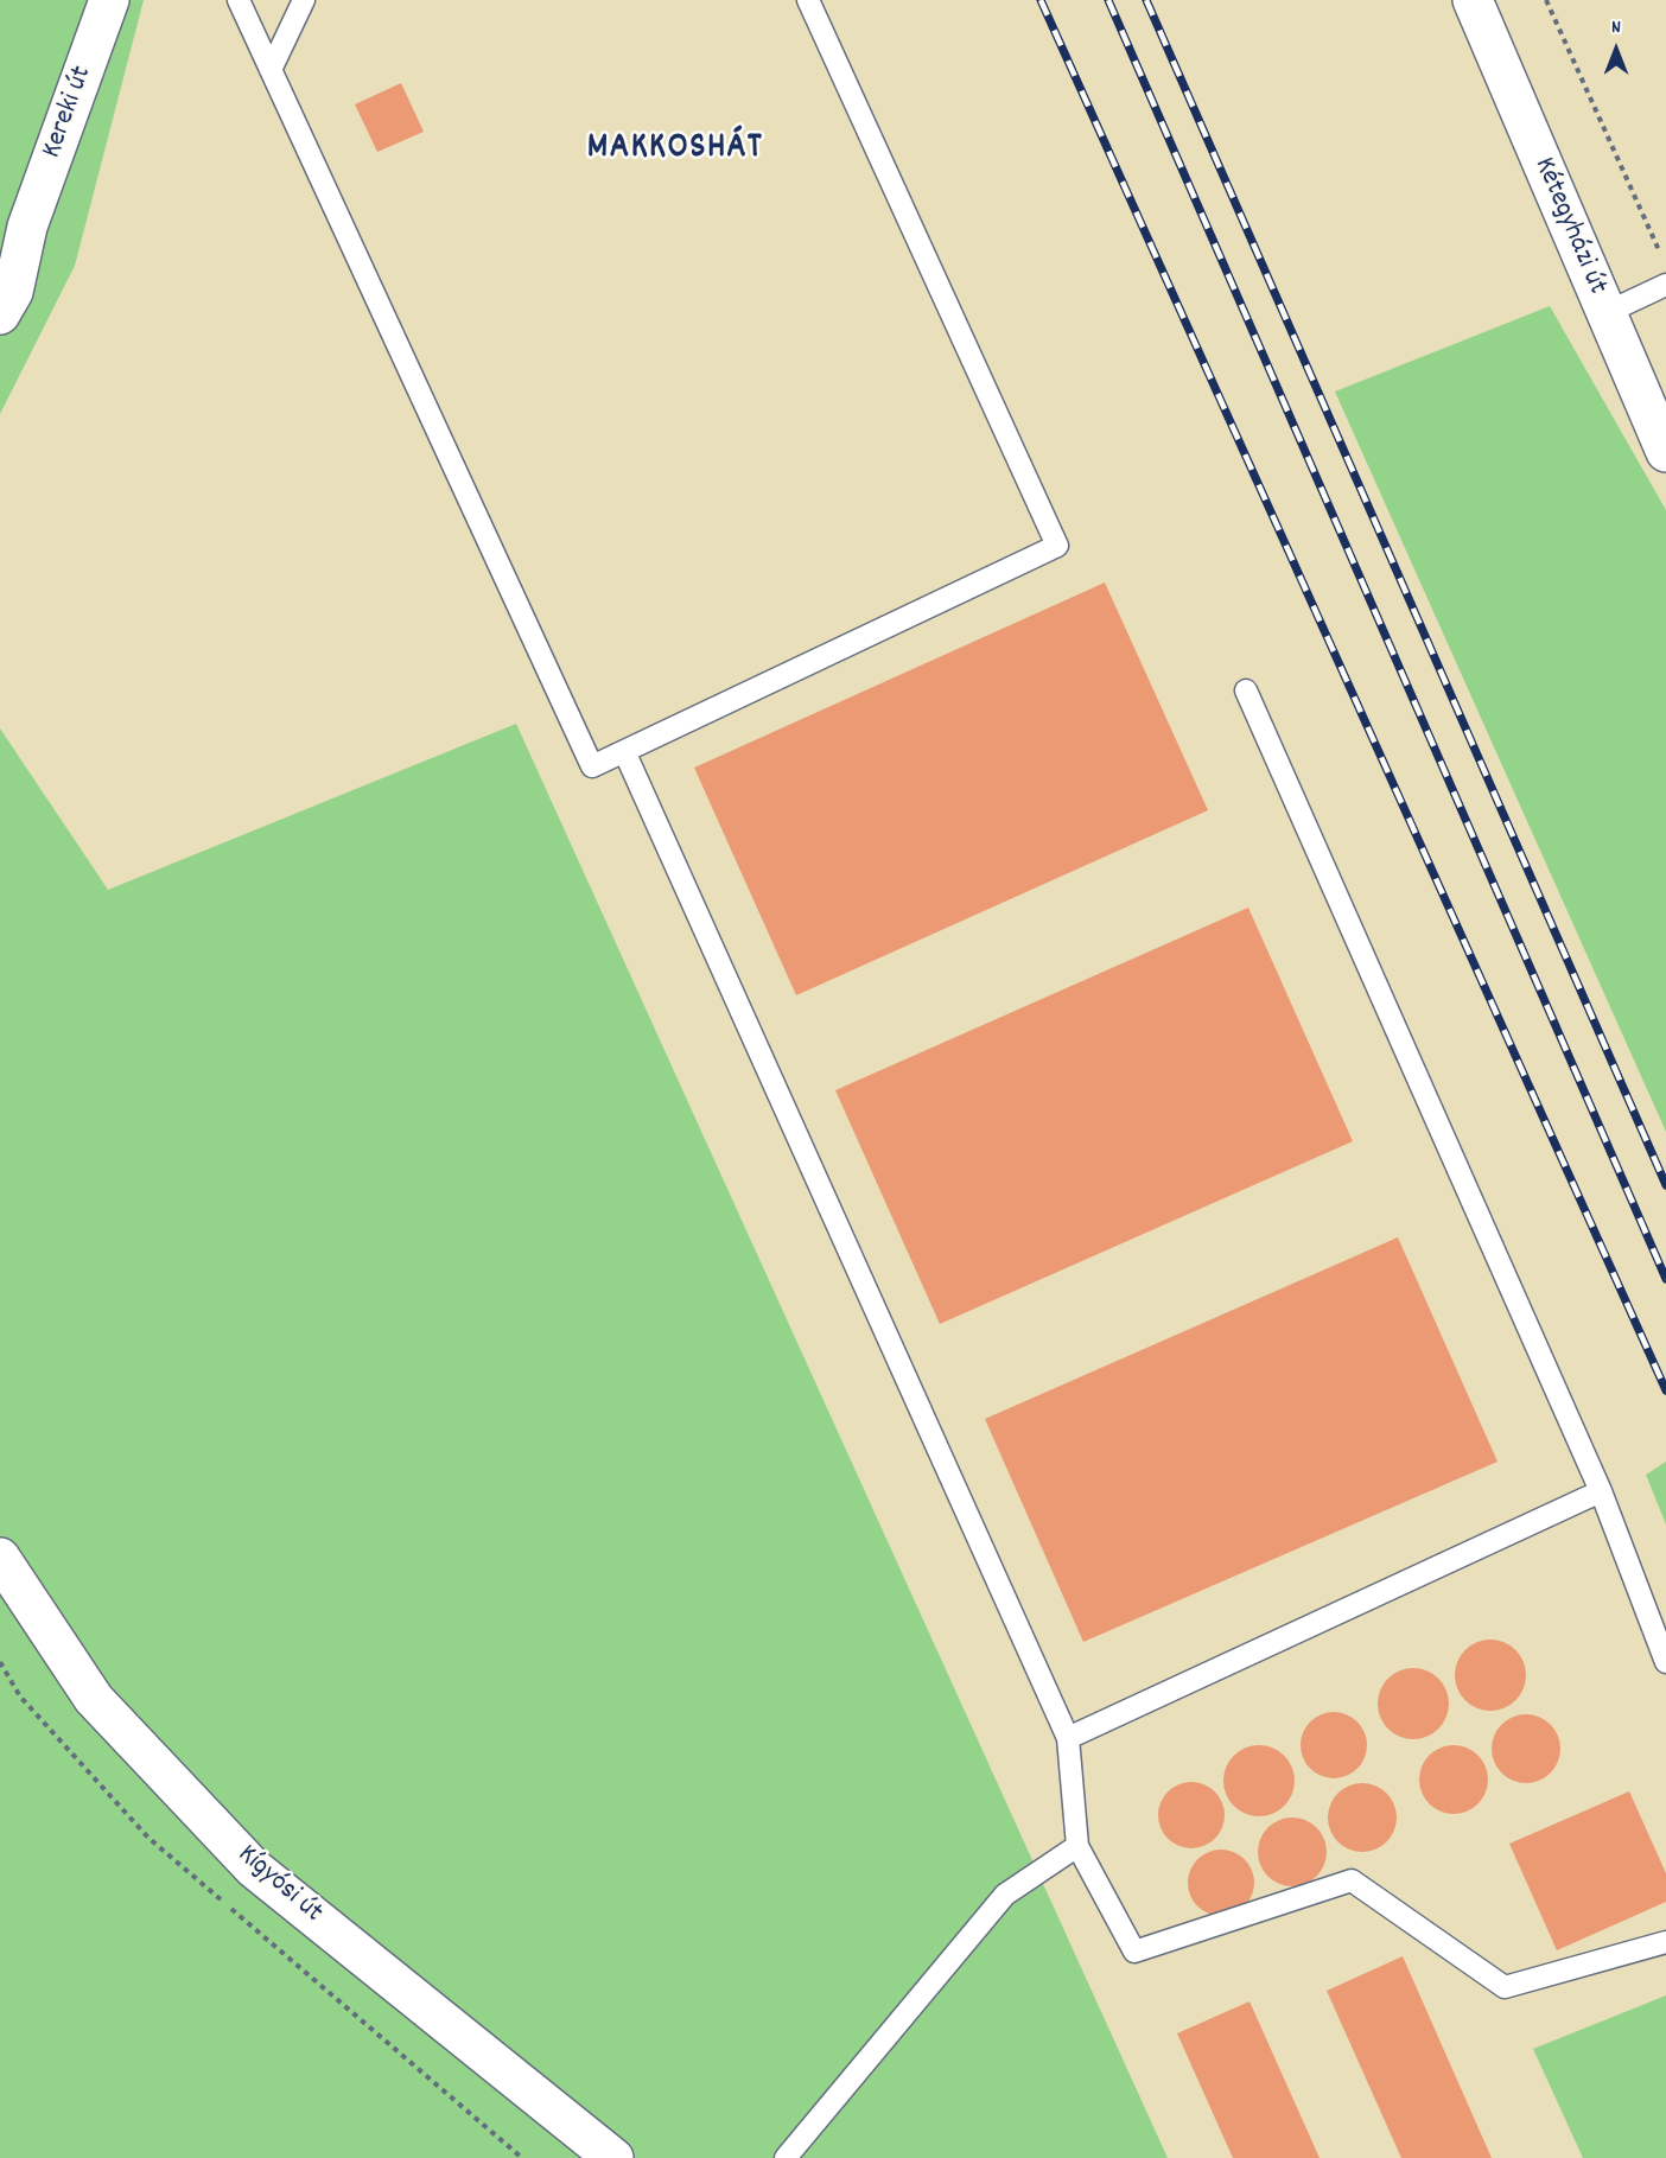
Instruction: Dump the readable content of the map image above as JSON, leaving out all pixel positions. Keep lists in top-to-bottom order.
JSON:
{
  "streets": {
    "street": ["Kereki út", "Kétegyházi út", "Kígyósi út"]
  },
  "districts": ["MAKKOSHÁT"],
  "north": "top"
}
